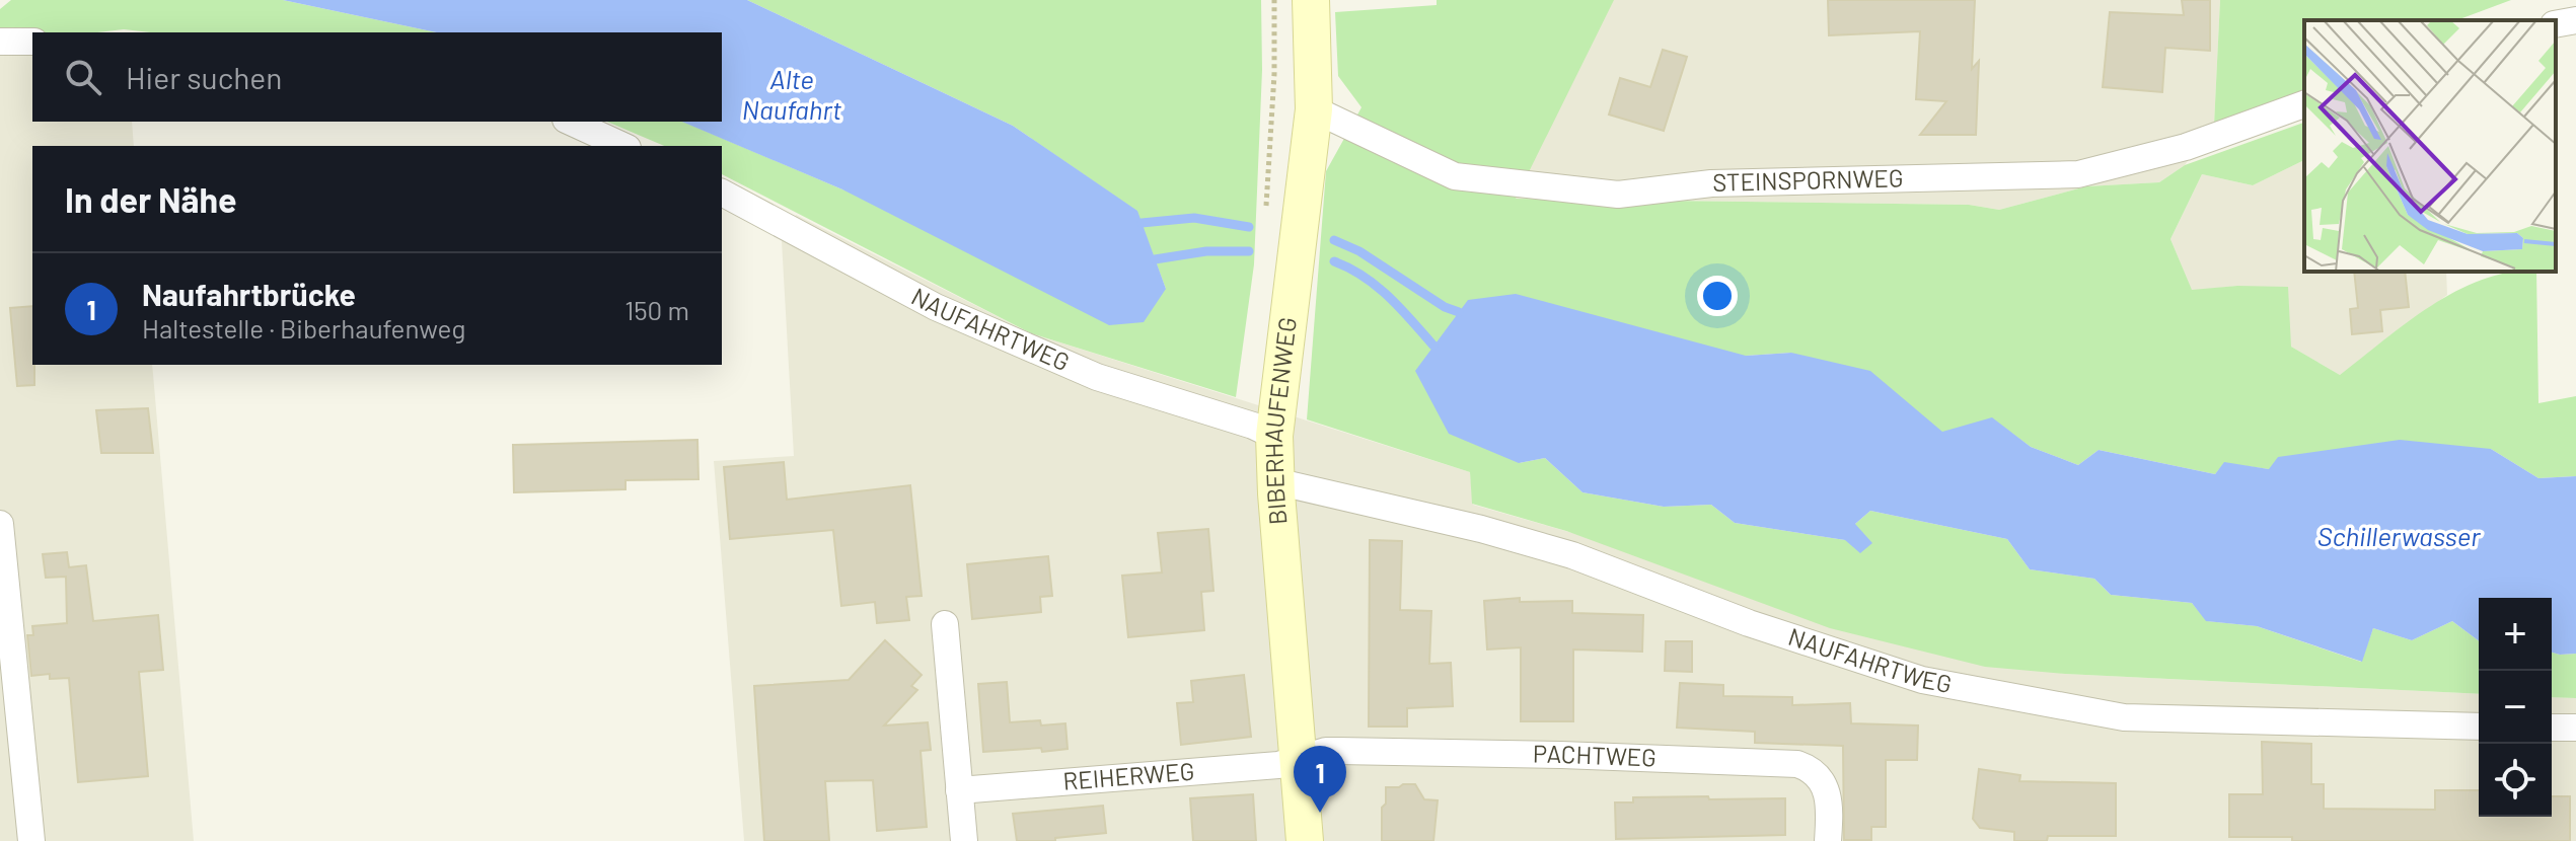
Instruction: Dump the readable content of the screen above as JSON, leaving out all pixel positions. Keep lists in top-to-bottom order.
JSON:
{
  "streets": {
    "main road": ["BIBERHAUFENWEG"],
    "street": [
      "STEINSPORNWEG",
      "NAUFAHRTWEG",
      "PACHTWEG",
      "REIHERWEG"
    ]
  },
  "crossings": [
    ["STEINSPORNWEG", "BIBERHAUFENWEG"],
    ["NAUFAHRTWEG", "BIBERHAUFENWEG"],
    ["BIBERHAUFENWEG", "PACHTWEG"],
    ["BIBERHAUFENWEG", "REIHERWEG"],
    ["PACHTWEG", "REIHERWEG"]
  ],
  "water": ["Alte Naufahrt", "Schillerwasser"],
  "page": {
    "search": "Hier suchen",
    "heading": "In der Nähe",
    "list": [
      {
        "mark": "1",
        "name": "Naufahrtbrücke",
        "note": "Haltestelle · Biberhaufenweg",
        "value": "150 m"
      }
    ],
    "map_buttons": ["+", "−"],
    "pins": "1"
  }
}
